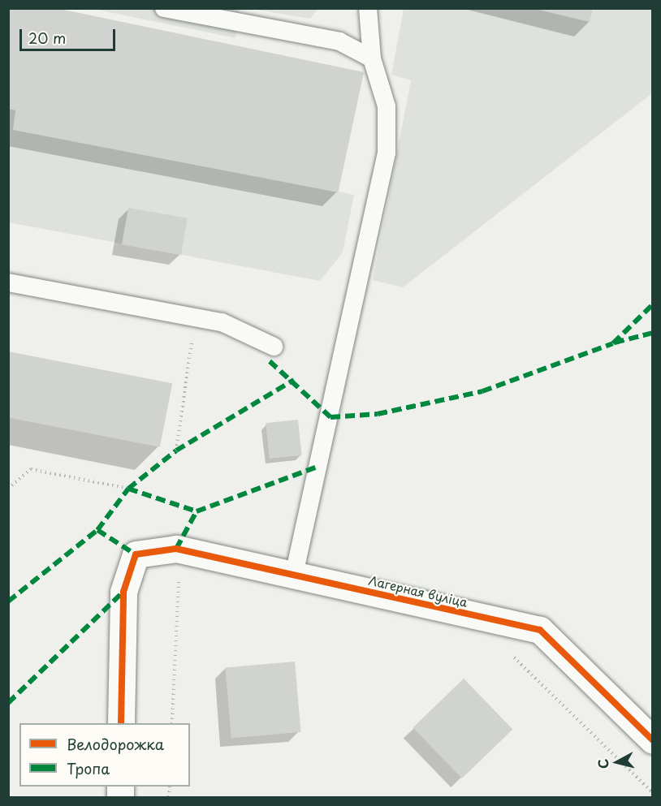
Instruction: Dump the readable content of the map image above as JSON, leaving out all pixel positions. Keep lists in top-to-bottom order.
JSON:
{
  "streets": {
    "street": ["Лагерная вуліца"]
  },
  "legend": ["Велодорожка", "Тропа"],
  "scale_bar": "20 m",
  "north": "left"
}
